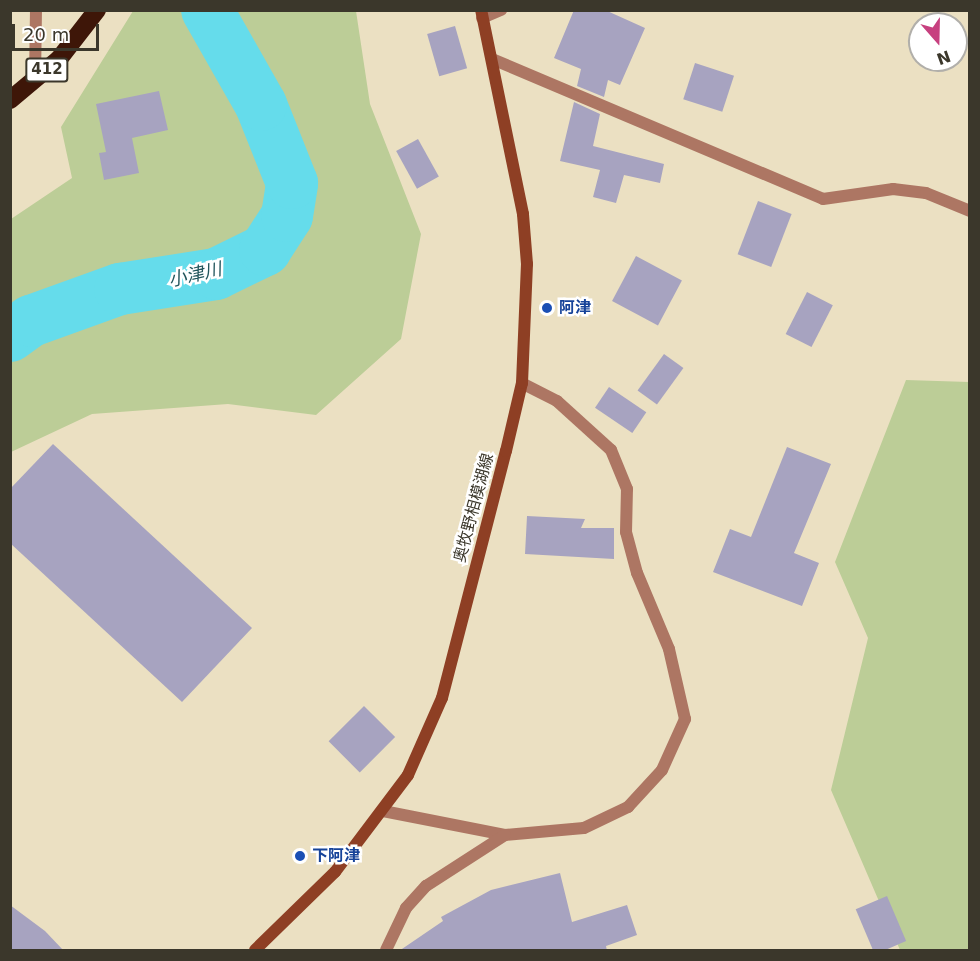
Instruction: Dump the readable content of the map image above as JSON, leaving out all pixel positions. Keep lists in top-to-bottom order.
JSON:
{
  "streets": {
    "highway": ["412"],
    "main road": ["奥牧野相模湖線"]
  },
  "water": ["小津川"],
  "places": ["阿津", "下阿津"],
  "scale_bar": "20 m",
  "north": "bottom"
}
